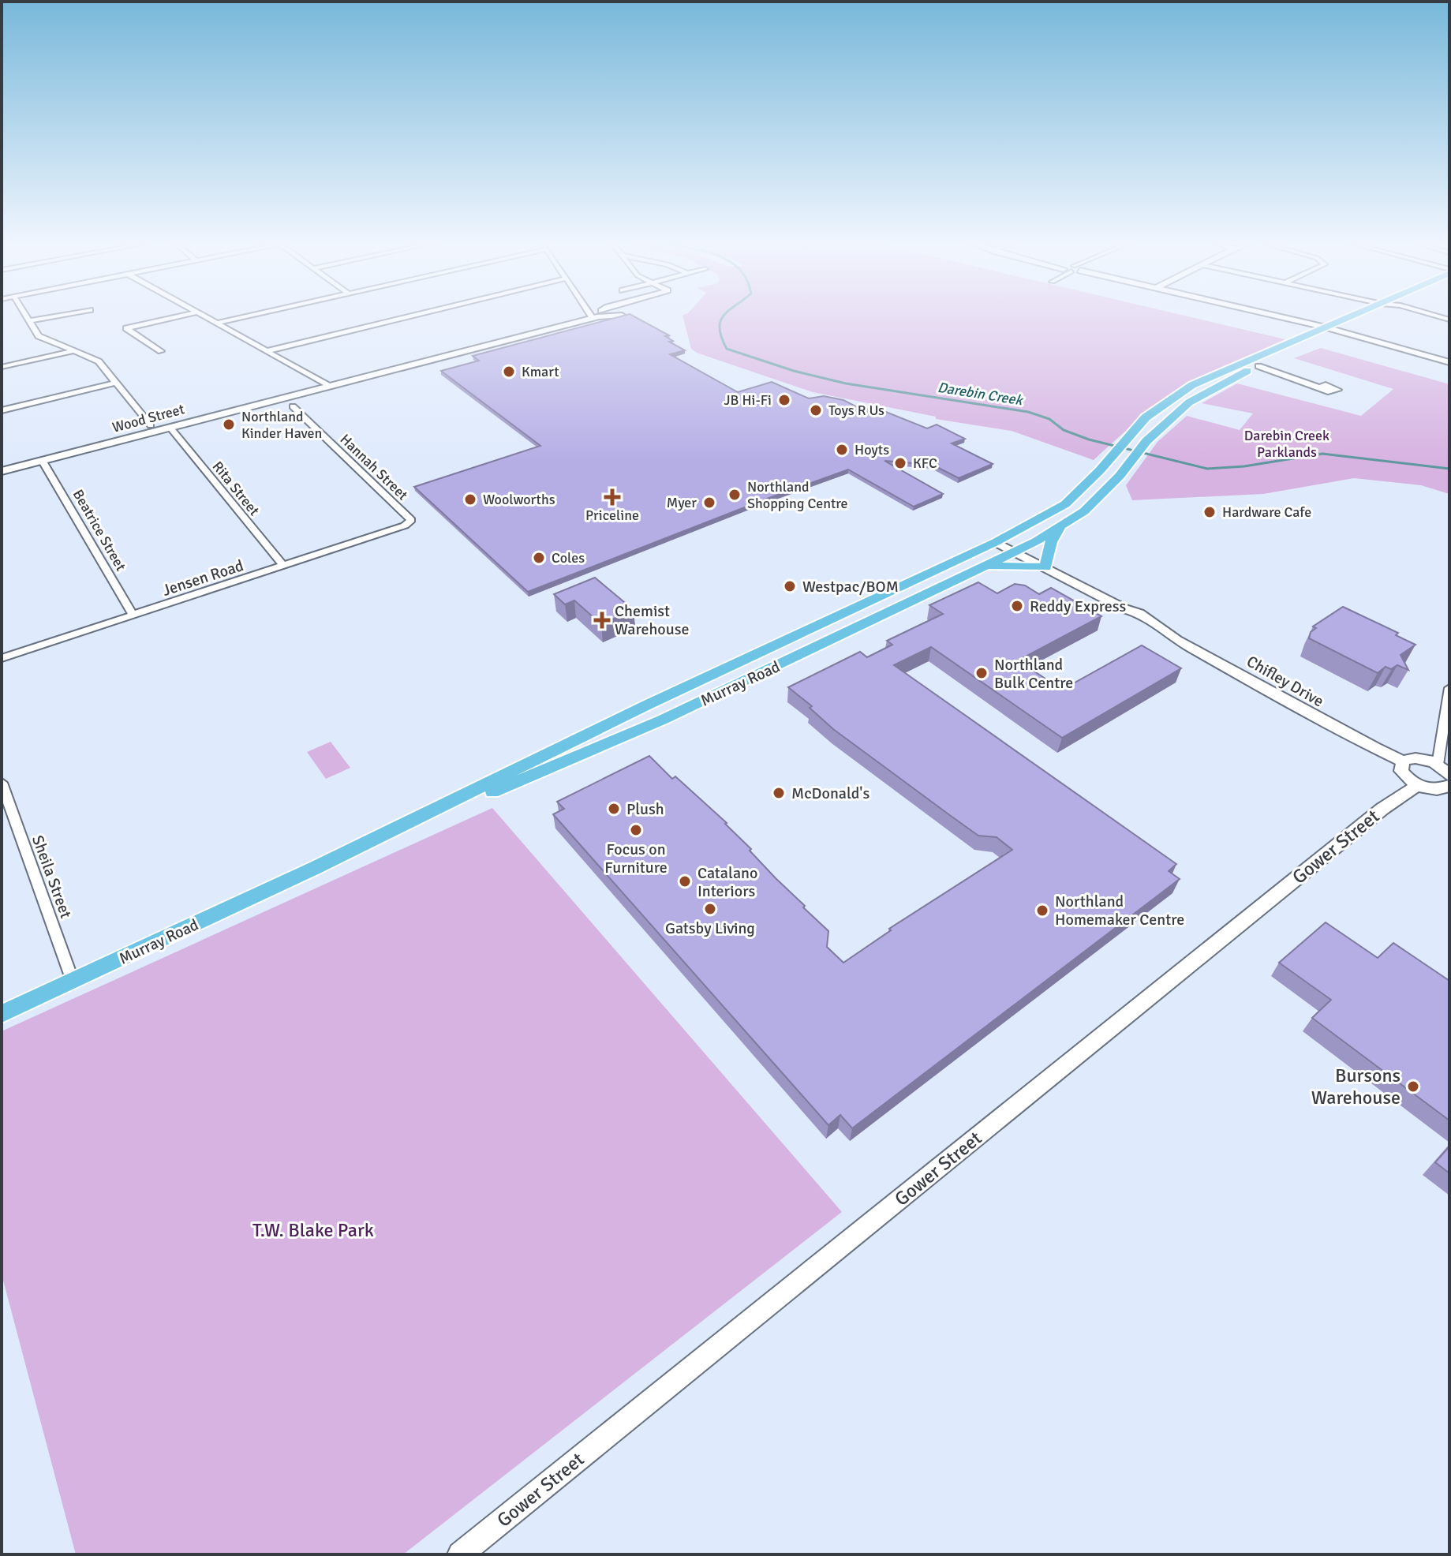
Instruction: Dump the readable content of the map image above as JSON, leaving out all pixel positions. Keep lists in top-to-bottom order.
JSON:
{
  "streets": {
    "main road": ["Murray Road"],
    "street": [
      "Wood Street",
      "Hannah Street",
      "Rita Street",
      "Beatrice Street",
      "Jensen Road",
      "Chifley Drive",
      "Gower Street",
      "Sheila Street"
    ]
  },
  "crossings": [
    ["Wood Street", "Rita Street"],
    ["Wood Street", "Beatrice Street"],
    ["Hannah Street", "Jensen Road"],
    ["Rita Street", "Jensen Road"],
    ["Beatrice Street", "Jensen Road"],
    ["Chifley Drive", "Murray Road"],
    ["Murray Road", "Sheila Street"]
  ],
  "water": ["Darebin Creek"],
  "parks": ["Darebin Creek Parklands", "T.W. Blake Park"],
  "places": {
    "other": [
      "Kmart",
      "JB Hi-Fi",
      "Toys R Us",
      "Northland Kinder Haven",
      "Hoyts",
      "KFC",
      "Northland Shopping Centre",
      "Woolworths",
      "Myer",
      "Hardware Cafe",
      "Coles",
      "Westpac/BOM",
      "Reddy Express",
      "Northland Bulk Centre",
      "McDonald's",
      "Plush",
      "Focus on Furniture",
      "Catalano Interiors",
      "Gatsby Living",
      "Northland Homemaker Centre",
      "Bursons Warehouse"
    ],
    "health": ["Priceline", "Chemist Warehouse"]
  }
}
